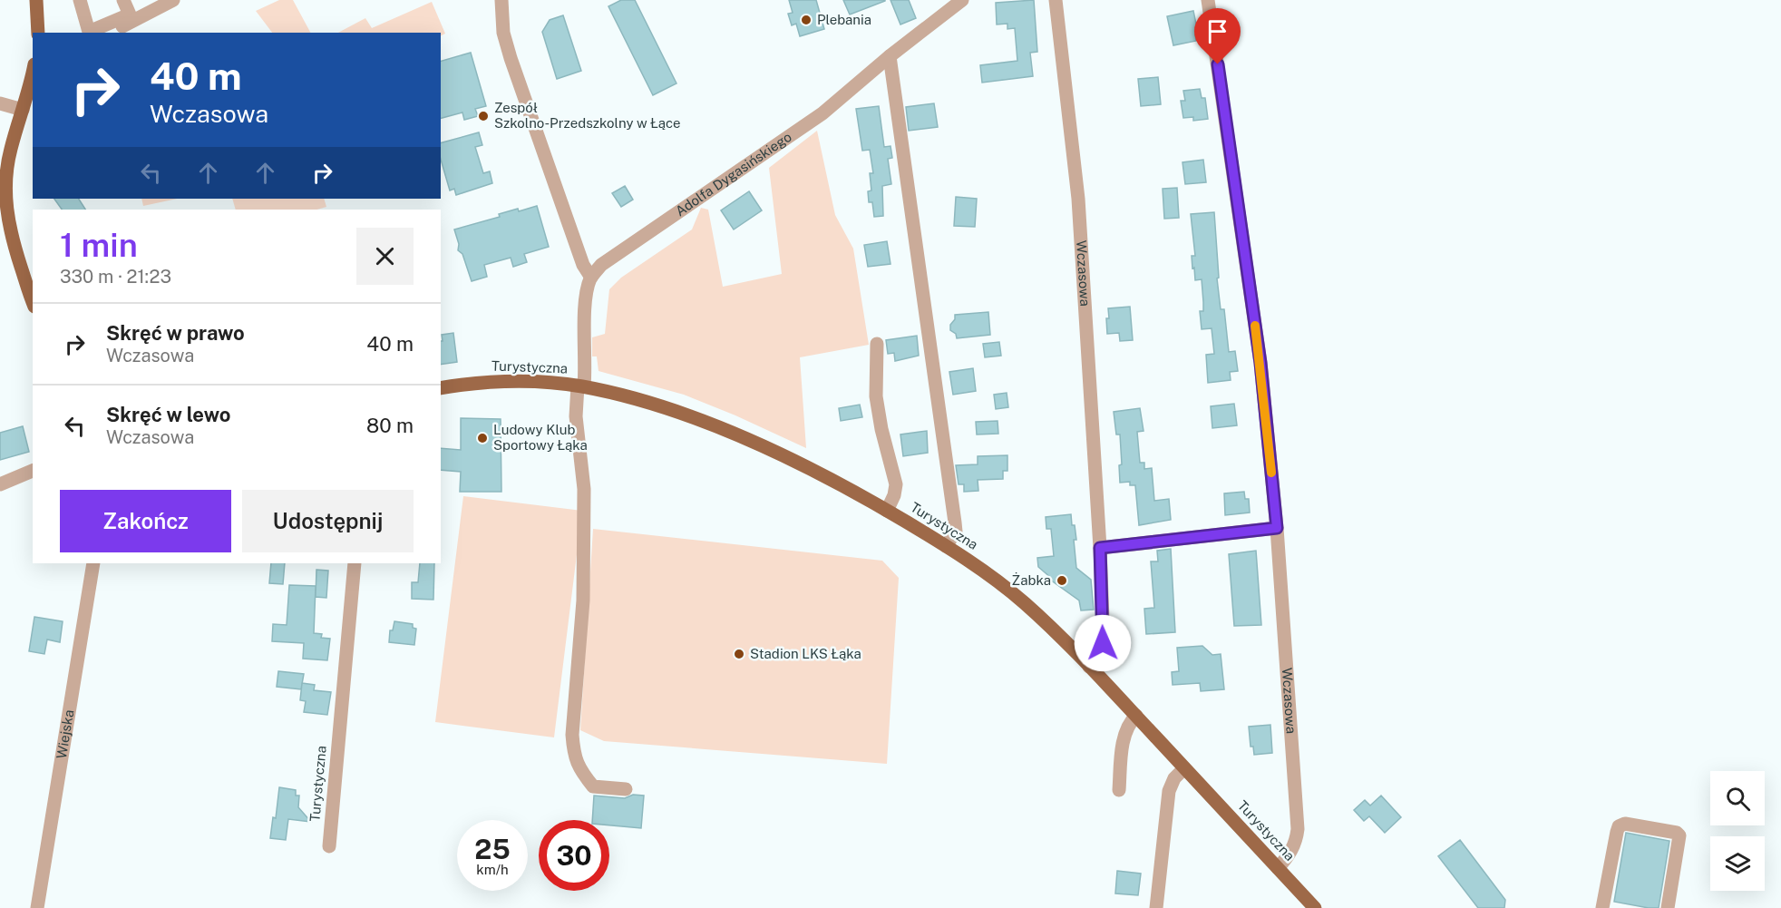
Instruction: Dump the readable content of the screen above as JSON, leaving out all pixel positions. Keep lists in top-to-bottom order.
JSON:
{
  "streets": {
    "main road": ["Turystyczna"],
    "street": ["Adolfa Dygasińskiego", "Wczasowa", "Wiejska"]
  },
  "crossings": [
    ["Wczasowa", "Turystyczna"]
  ],
  "places": [
    "Plebania",
    "Zespół Szkolno-Przedszkolny w Łące",
    "Ludowy Klub Sportowy Łąka",
    "Żabka",
    "Stadion LKS Łąka"
  ],
  "page": {
    "turn": ["40 m", "Wczasowa"],
    "heading": ["1 min", "330 m · 21:23"],
    "list": [
      {
        "name": "Skręć w prawo",
        "note": "Wczasowa",
        "value": "40 m"
      },
      {
        "name": "Skręć w lewo",
        "note": "Wczasowa",
        "value": "80 m"
      }
    ],
    "buttons": ["Zakończ", "Udostępnij"],
    "speed": "25 km/h",
    "limit": "30"
  }
}
